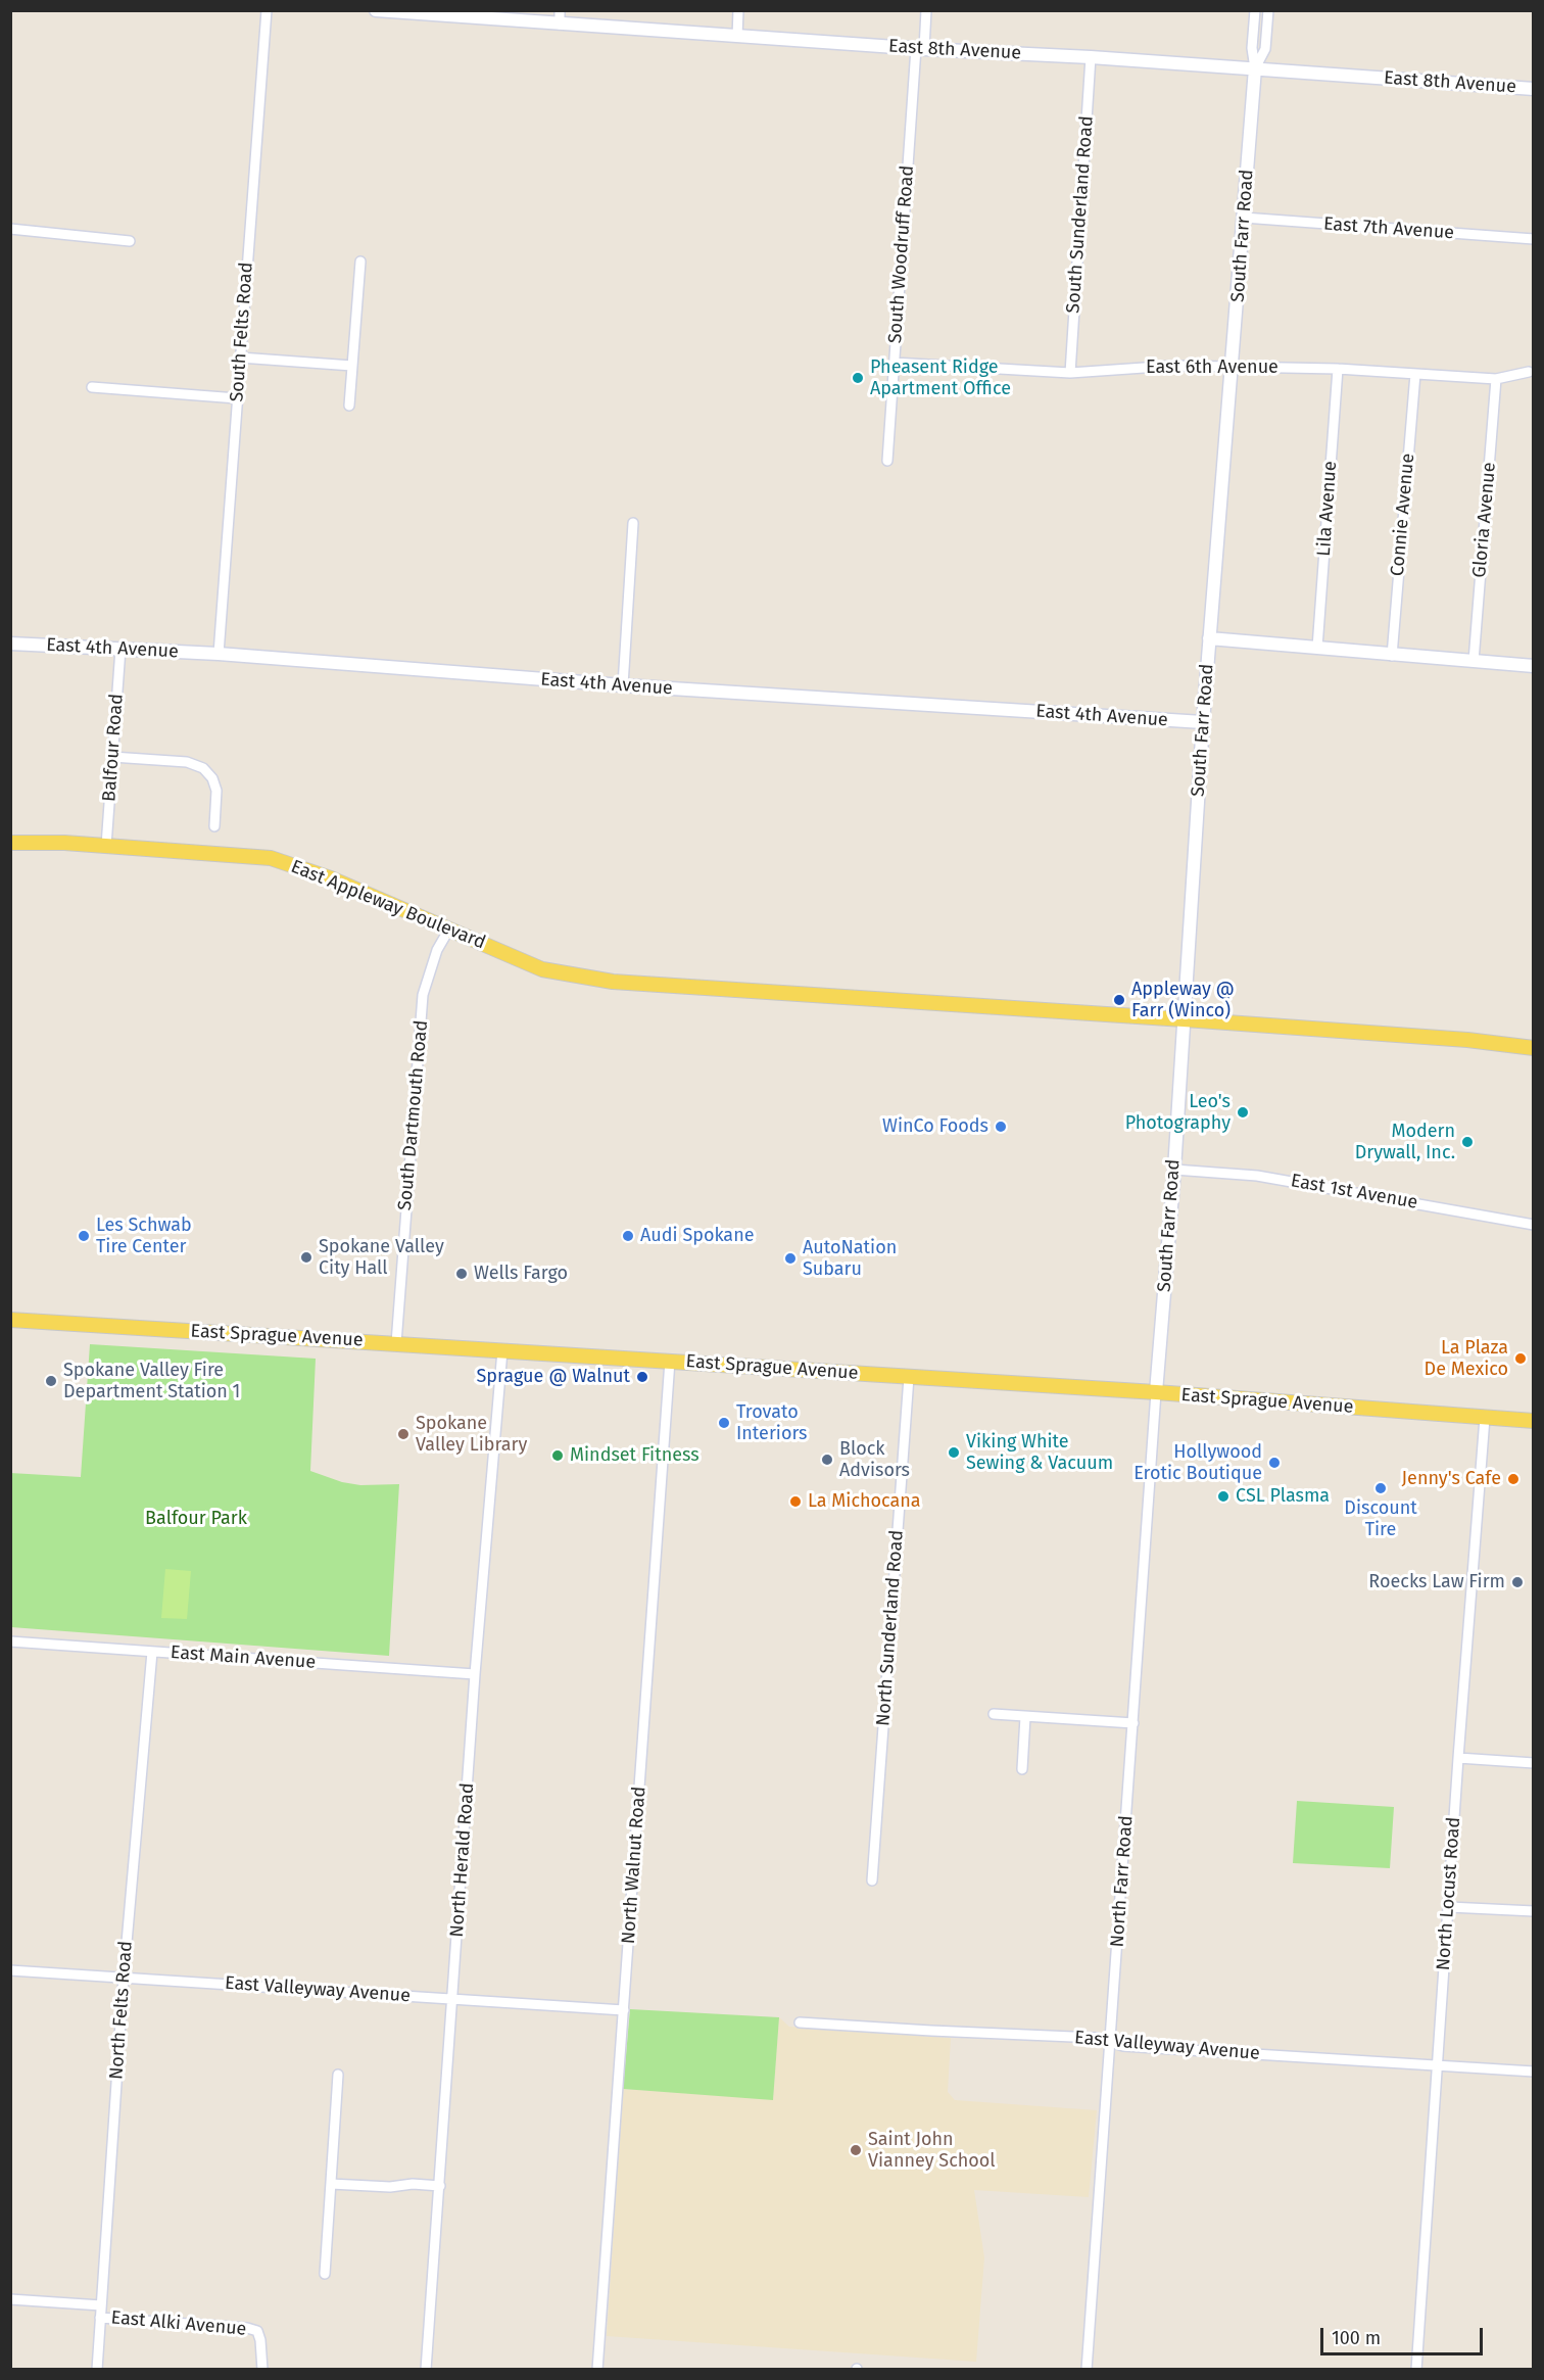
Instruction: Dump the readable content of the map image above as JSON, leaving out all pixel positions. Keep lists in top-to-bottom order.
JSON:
{
  "streets": {
    "main road": ["East Appleway Boulevard", "East Sprague Avenue"],
    "street": [
      "East 8th Avenue",
      "South Sunderland Road",
      "East 7th Avenue",
      "South Farr Road",
      "South Woodruff Road",
      "South Felts Road",
      "East 6th Avenue",
      "Lila Avenue",
      "Connie Avenue",
      "Gloria Avenue",
      "East 4th Avenue",
      "Balfour Road",
      "South Dartmouth Road",
      "East 1st Avenue",
      "North Sunderland Road",
      "East Main Avenue",
      "North Herald Road",
      "North Walnut Road",
      "North Farr Road",
      "North Locust Road",
      "East Valleyway Avenue",
      "North Felts Road",
      "East Alki Avenue"
    ]
  },
  "crossings": [
    ["East 8th Avenue", "South Sunderland Road"],
    ["East 8th Avenue", "South Farr Road"],
    ["East 8th Avenue", "South Woodruff Road"],
    ["South Sunderland Road", "East 6th Avenue"],
    ["East 7th Avenue", "South Farr Road"],
    ["South Farr Road", "East 6th Avenue"],
    ["South Farr Road", "East 4th Avenue"],
    ["South Farr Road", "East Appleway Boulevard"],
    ["South Farr Road", "East 1st Avenue"],
    ["South Farr Road", "East Sprague Avenue"],
    ["South Farr Road", "North Farr Road"],
    ["South Woodruff Road", "East 6th Avenue"],
    ["South Felts Road", "East 4th Avenue"],
    ["East 6th Avenue", "Lila Avenue"],
    ["East 6th Avenue", "Connie Avenue"],
    ["East 6th Avenue", "Gloria Avenue"],
    ["East 4th Avenue", "Balfour Road"],
    ["Balfour Road", "East Appleway Boulevard"],
    ["East Appleway Boulevard", "South Dartmouth Road"],
    ["South Dartmouth Road", "East Sprague Avenue"],
    ["East Sprague Avenue", "North Sunderland Road"],
    ["East Sprague Avenue", "North Herald Road"],
    ["East Sprague Avenue", "North Walnut Road"],
    ["East Sprague Avenue", "North Farr Road"],
    ["East Sprague Avenue", "North Locust Road"],
    ["East Main Avenue", "North Herald Road"],
    ["East Main Avenue", "North Felts Road"],
    ["North Herald Road", "East Valleyway Avenue"],
    ["North Walnut Road", "East Valleyway Avenue"],
    ["North Farr Road", "East Valleyway Avenue"],
    ["North Locust Road", "East Valleyway Avenue"],
    ["East Valleyway Avenue", "North Felts Road"],
    ["North Felts Road", "East Alki Avenue"]
  ],
  "parks": ["Balfour Park"],
  "places": [
    "Pheasent Ridge Apartment Office",
    "Appleway @ Farr (Winco)",
    "Leo's Photography",
    "WinCo Foods",
    "Modern Drywall, Inc.",
    "Les Schwab Tire Center",
    "Audi Spokane",
    "Spokane Valley City Hall",
    "AutoNation Subaru",
    "Wells Fargo",
    "La Plaza De Mexico",
    "Sprague @ Walnut",
    "Spokane Valley Fire Department Station 1",
    "Trovato Interiors",
    "Spokane Valley Library",
    "Viking White Sewing & Vacuum",
    "Mindset Fitness",
    "Block Advisors",
    "Hollywood Erotic Boutique",
    "Jenny's Cafe",
    "Discount Tire",
    "CSL Plasma",
    "La Michocana",
    "Roecks Law Firm",
    "Saint John Vianney School"
  ],
  "scale_bar": "100 m"
}
